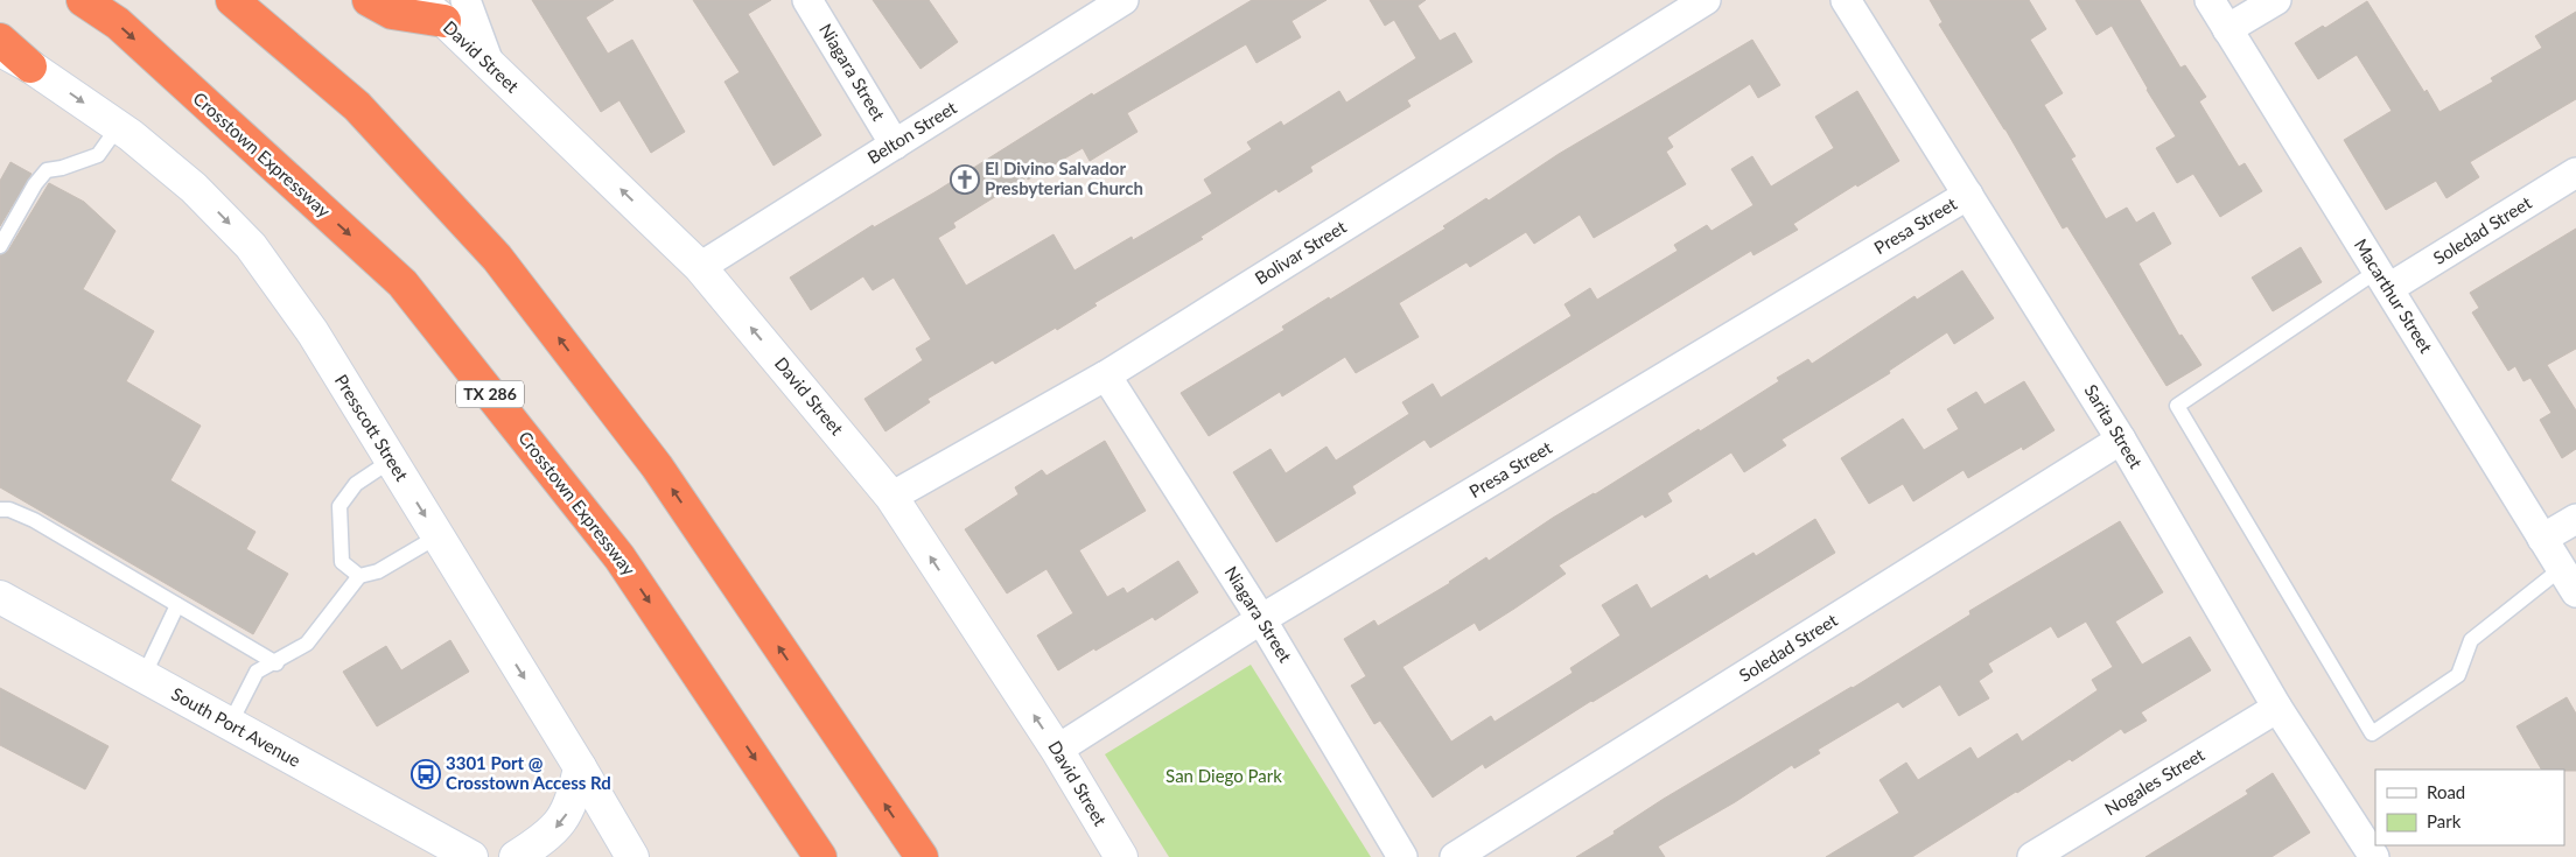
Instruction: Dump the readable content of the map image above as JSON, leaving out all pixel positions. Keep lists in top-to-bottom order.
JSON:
{
  "streets": {
    "highway": ["Crosstown Expressway", "TX 286"],
    "main road": ["David Street", "Presscott Street", "South Port Avenue"],
    "street": [
      "Niagara Street",
      "Belton Street",
      "Presa Street",
      "Soledad Street",
      "Bolivar Street",
      "Macarthur Street",
      "Sarita Street",
      "Nogales Street"
    ]
  },
  "crossings": [
    ["David Street", "Belton Street"],
    ["David Street", "Presa Street"],
    ["David Street", "Bolivar Street"],
    ["Niagara Street", "Belton Street"],
    ["Niagara Street", "Presa Street"],
    ["Niagara Street", "Bolivar Street"],
    ["Presa Street", "Sarita Street"],
    ["Soledad Street", "Macarthur Street"],
    ["Soledad Street", "Sarita Street"],
    ["Sarita Street", "Nogales Street"]
  ],
  "one_way": ["David Street", "Presscott Street"],
  "parks": ["San Diego Park"],
  "places": {
    "church": ["El Divino Salvador Presbyterian Church"],
    "bus stop": ["3301 Port @ Crosstown Access Rd"]
  },
  "legend": ["Road", "Park"]
}
